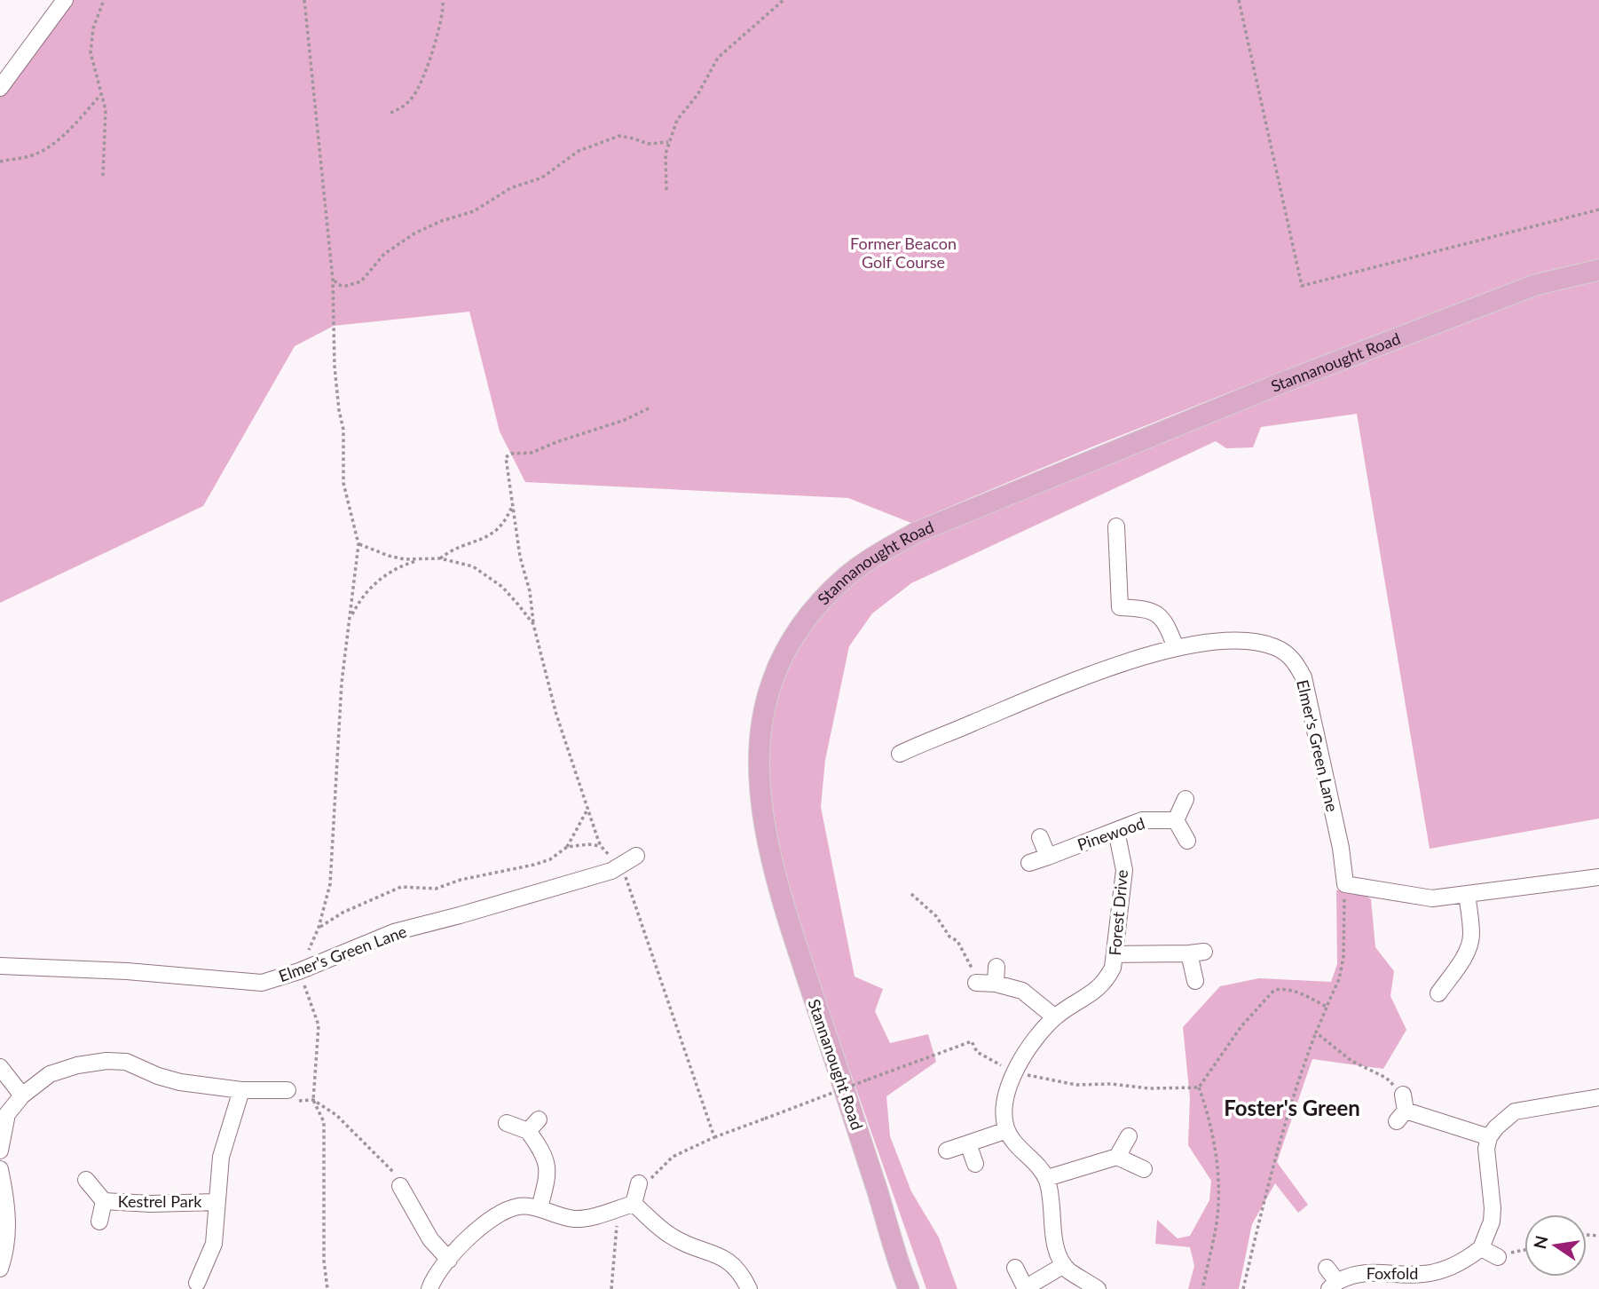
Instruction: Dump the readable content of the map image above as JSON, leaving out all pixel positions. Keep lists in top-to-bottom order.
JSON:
{
  "streets": {
    "main road": ["Stannanought Road"],
    "street": [
      "Elmer's Green Lane",
      "Pinewood",
      "Forest Drive",
      "Kestrel Park",
      "Foxfold"
    ]
  },
  "crossings": [
    ["Pinewood", "Forest Drive"]
  ],
  "districts": ["Foster's Green"],
  "parks": ["Former Beacon Golf Course"],
  "north": "left"
}
